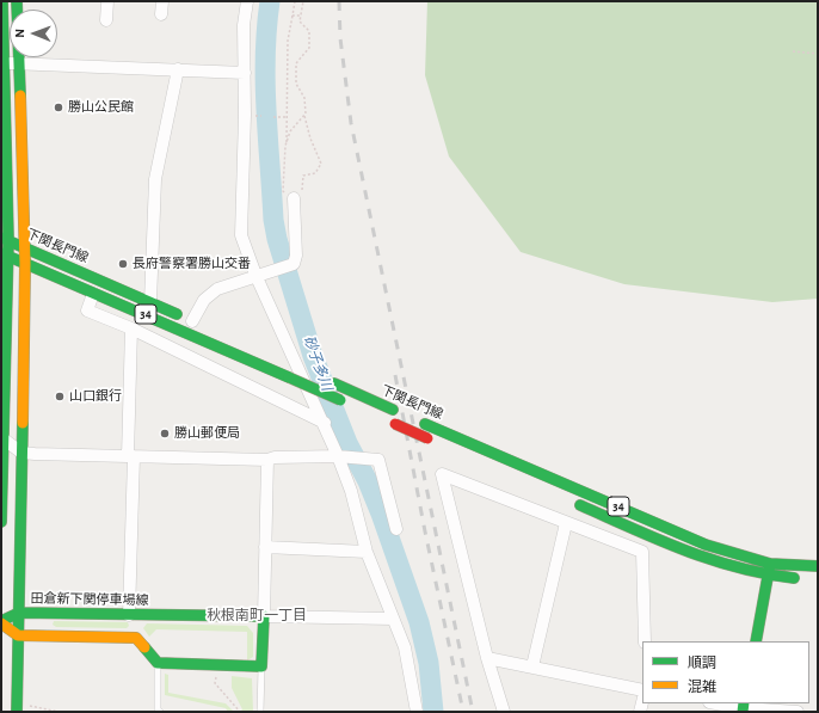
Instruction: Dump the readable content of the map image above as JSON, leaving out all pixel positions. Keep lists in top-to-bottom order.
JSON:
{
  "streets": {
    "main road": ["下関長門線", "34", "田倉新下関停車場線"]
  },
  "crossings": [
    ["下関長門線", "田倉新下関停車場線"],
    ["34", "田倉新下関停車場線"]
  ],
  "districts": ["秋根南町一丁目"],
  "water": ["砂子多川"],
  "places": [
    "勝山公民館",
    "長府警察署勝山交番",
    "山口銀行",
    "勝山郵便局"
  ],
  "legend": ["順調", "混雑"],
  "north": "left"
}
